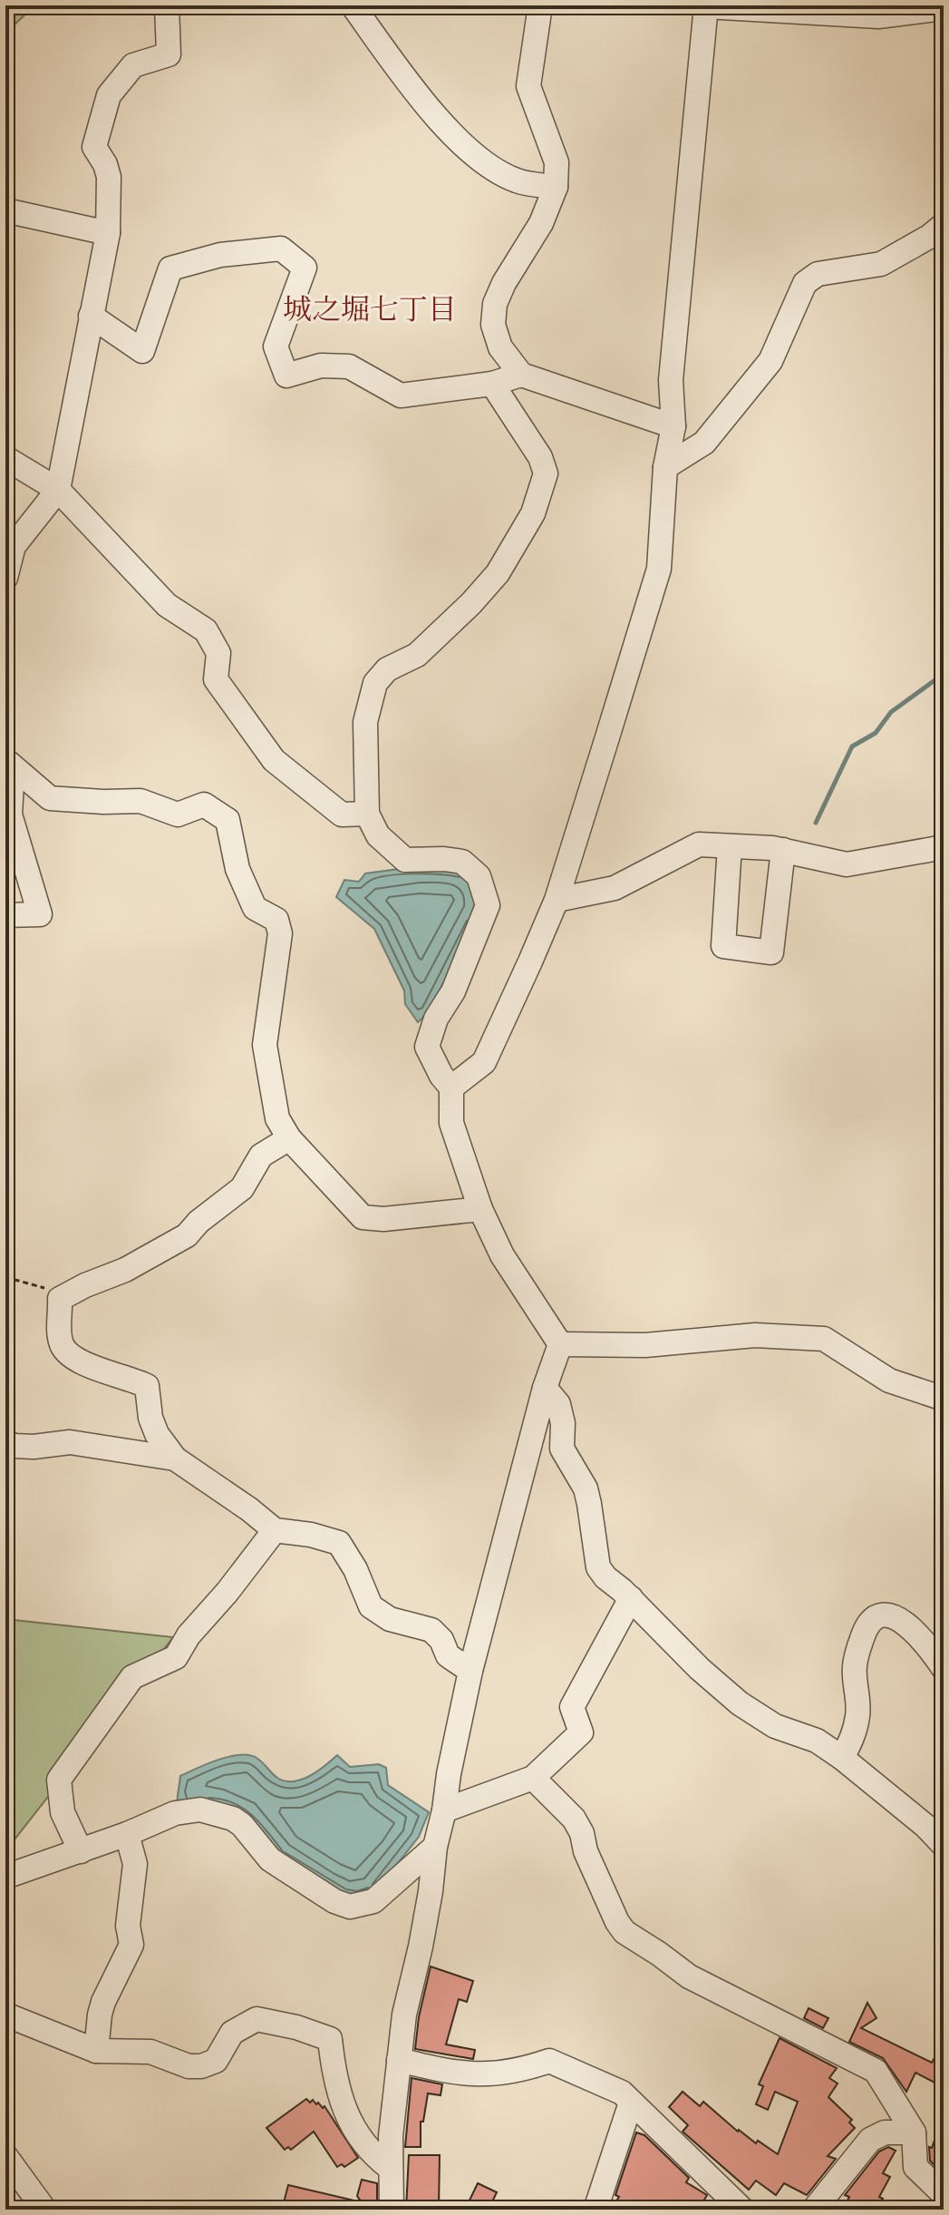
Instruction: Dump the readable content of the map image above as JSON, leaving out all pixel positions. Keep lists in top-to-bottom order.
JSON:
{
  "districts": ["城之堀七丁目"]
}
